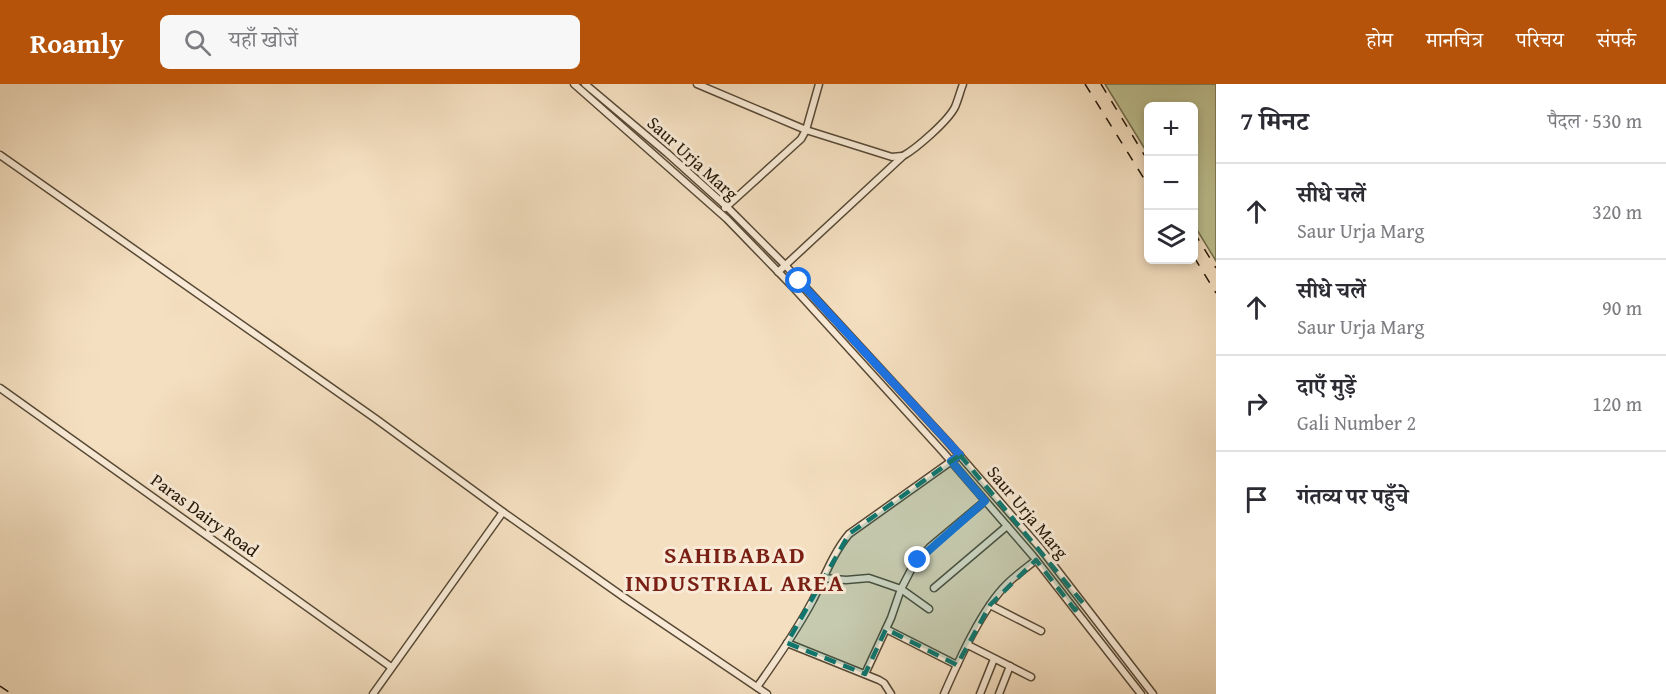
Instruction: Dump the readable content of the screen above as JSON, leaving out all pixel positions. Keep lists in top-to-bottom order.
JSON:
{
  "streets": {
    "street": ["Saur Urja Marg", "Paras Dairy Road"]
  },
  "districts": ["SAHIBABAD INDUSTRIAL AREA"],
  "page": {
    "header": "Roamly",
    "search": "यहाँ खोजें",
    "nav": [
      "होम",
      "मानचित्र",
      "परिचय",
      "संपर्क"
    ],
    "heading": ["7 मिनट", "पैदल · 530 m"],
    "map_buttons": ["+", "−"],
    "list": [
      ["सीधे चलें", "Saur Urja Marg", "320 m"],
      ["सीधे चलें", "Saur Urja Marg", "90 m"],
      ["दाएँ मुड़ें", "Gali Number 2", "120 m"],
      "गंतव्य पर पहुँचे"
    ]
  }
}
